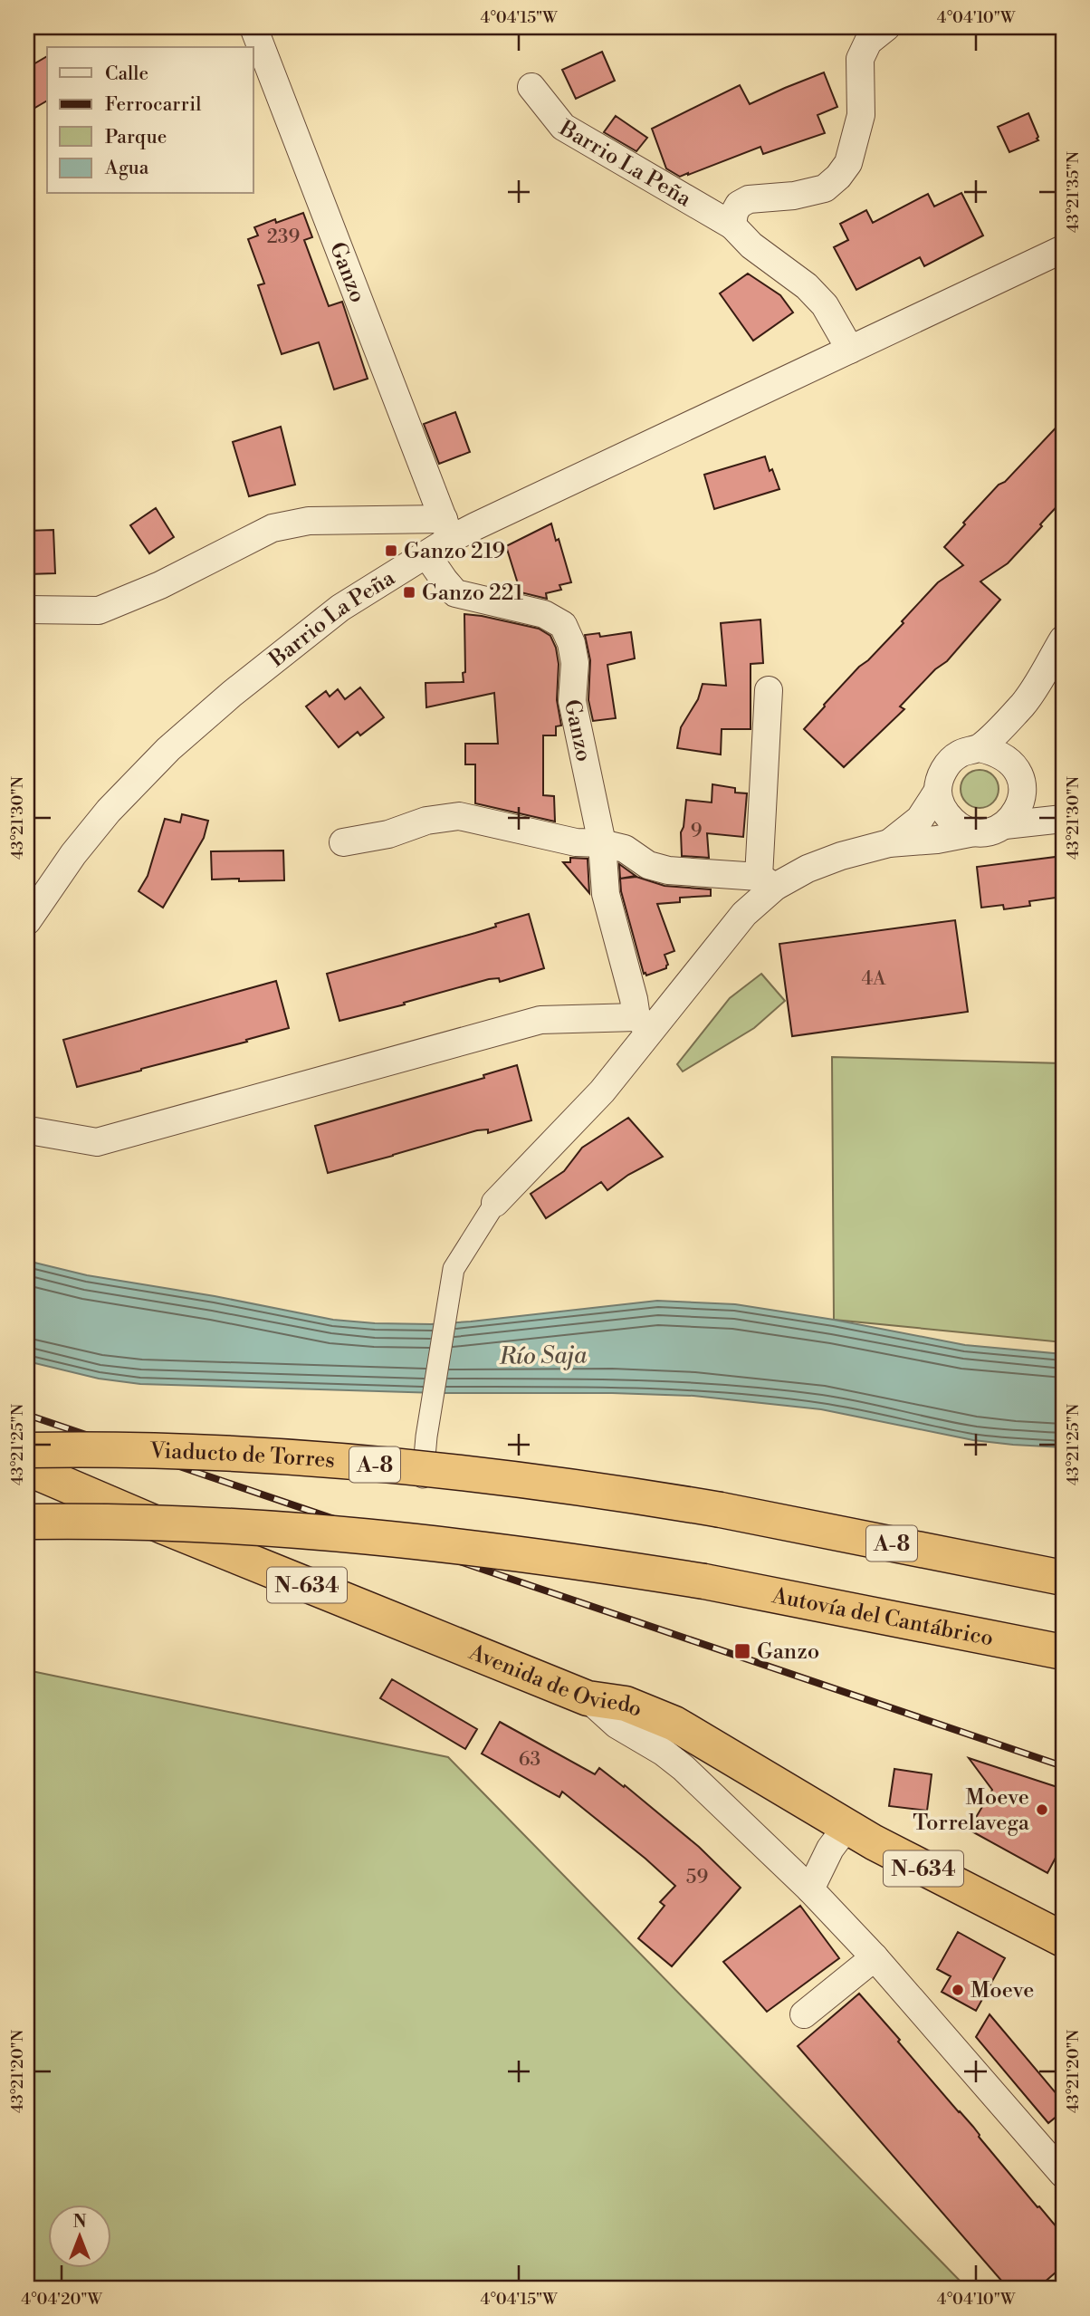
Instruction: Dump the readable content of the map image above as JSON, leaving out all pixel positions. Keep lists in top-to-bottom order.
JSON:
{
  "streets": {
    "highway": [
      "Viaducto de Torres",
      "A-8",
      "N-634",
      "Autovía del Cantábrico",
      "Avenida de Oviedo"
    ],
    "street": ["Barrio La Peña", "Ganzo"]
  },
  "crossings": [
    ["Barrio La Peña", "Ganzo"],
    ["Viaducto de Torres", "A-8"]
  ],
  "water": ["Río Saja"],
  "places": {
    "transit": ["Ganzo 219", "Ganzo 221", "Ganzo"],
    "other": ["Moeve Torrelavega", "Moeve"]
  },
  "house_numbers": [
    "239",
    "9",
    "4A",
    "63",
    "59"
  ],
  "legend": [
    "Calle",
    "Ferrocarril",
    "Parque",
    "Agua"
  ],
  "north": "top",
  "coordinates": [
    "4°04'15\"W",
    "4°04'10\"W",
    "43°21'35\"N",
    "43°21'30\"N",
    "43°21'25\"N",
    "43°21'20\"N",
    "4°04'20\"W"
  ]
}
